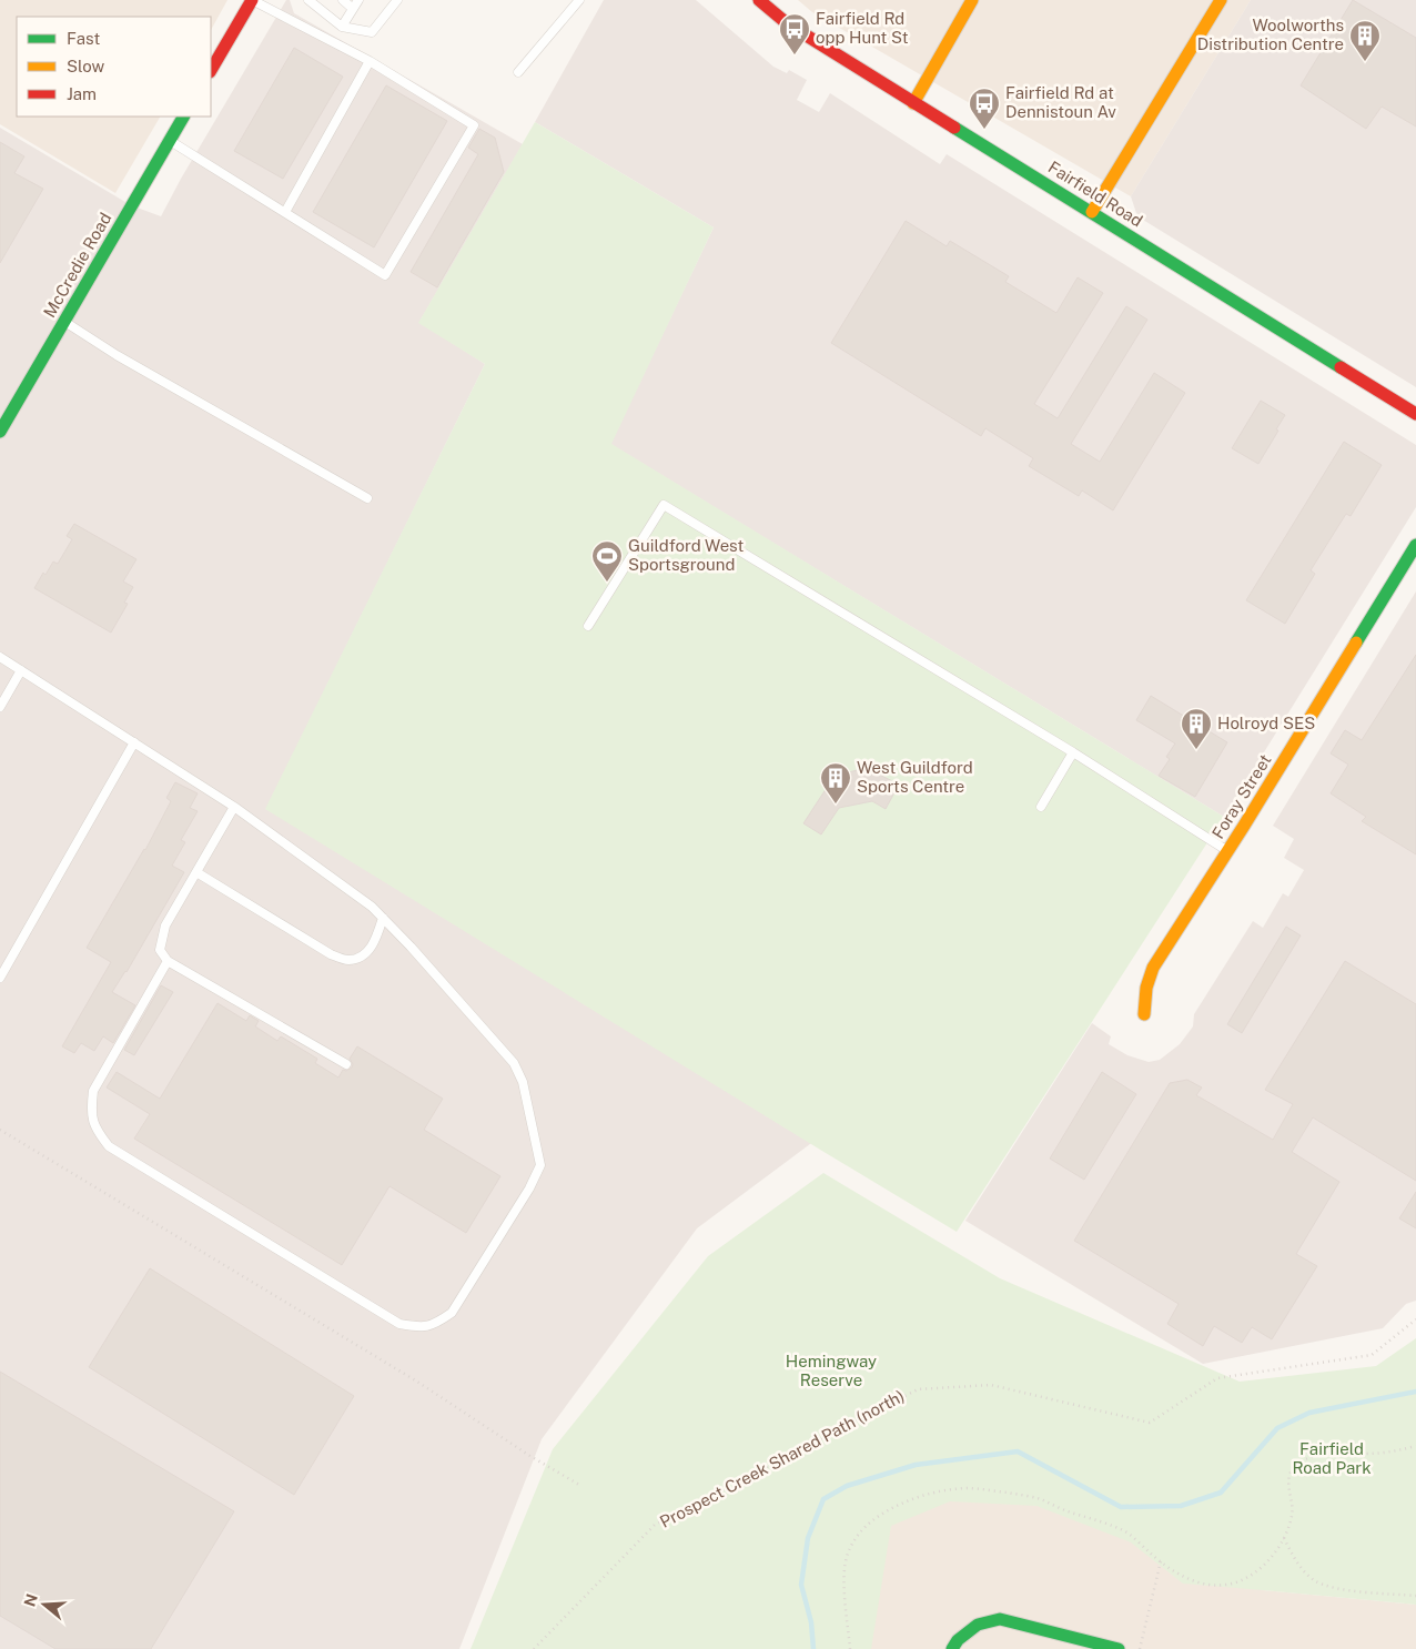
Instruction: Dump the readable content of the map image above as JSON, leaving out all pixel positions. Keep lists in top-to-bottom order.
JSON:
{
  "streets": {
    "street": ["Fairfield Road", "McCredie Road", "Foray Street"],
    "path": ["Prospect Creek Shared Path (north)"]
  },
  "parks": ["Hemingway Reserve", "Fairfield Road Park"],
  "places": {
    "bus stop": ["Fairfield Rd opp Hunt St", "Fairfield Rd at Dennistoun Av"],
    "building": ["Woolworths Distribution Centre", "Holroyd SES", "West Guildford Sports Centre"],
    "sports": ["Guildford West Sportsground"]
  },
  "legend": ["Fast", "Slow", "Jam"],
  "north": "left"
}
